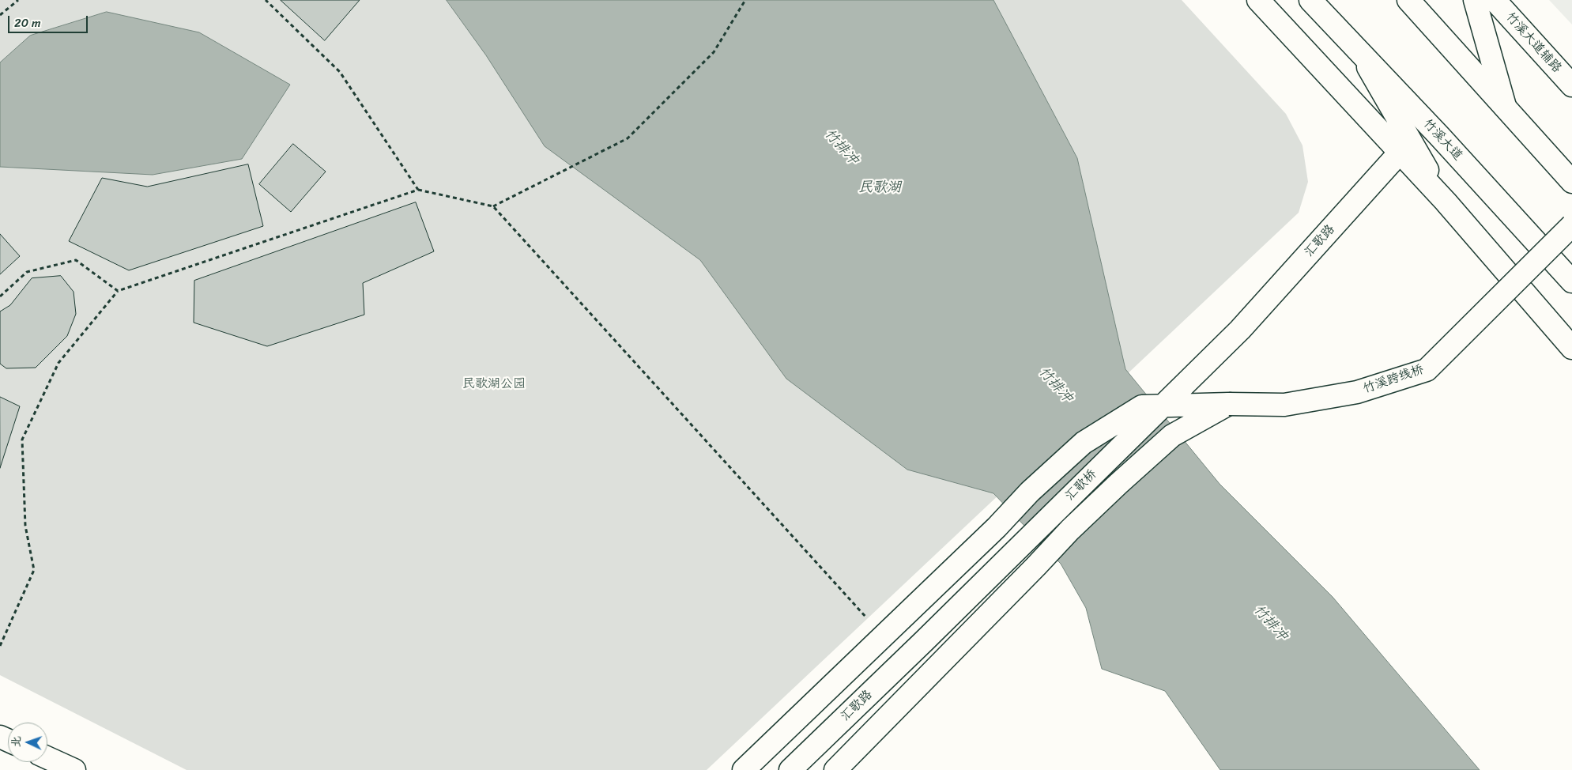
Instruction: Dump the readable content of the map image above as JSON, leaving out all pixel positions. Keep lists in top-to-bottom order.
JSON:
{
  "streets": {
    "main road": [
      "竹溪大道辅路",
      "竹溪大道",
      "汇歌路",
      "竹溪跨线桥",
      "汇歌桥"
    ]
  },
  "crossings": [
    ["汇歌路", "汇歌桥"]
  ],
  "water": ["竹排冲", "民歌湖"],
  "parks": ["民歌湖公园"],
  "scale_bar": "20 m",
  "north": "left"
}
